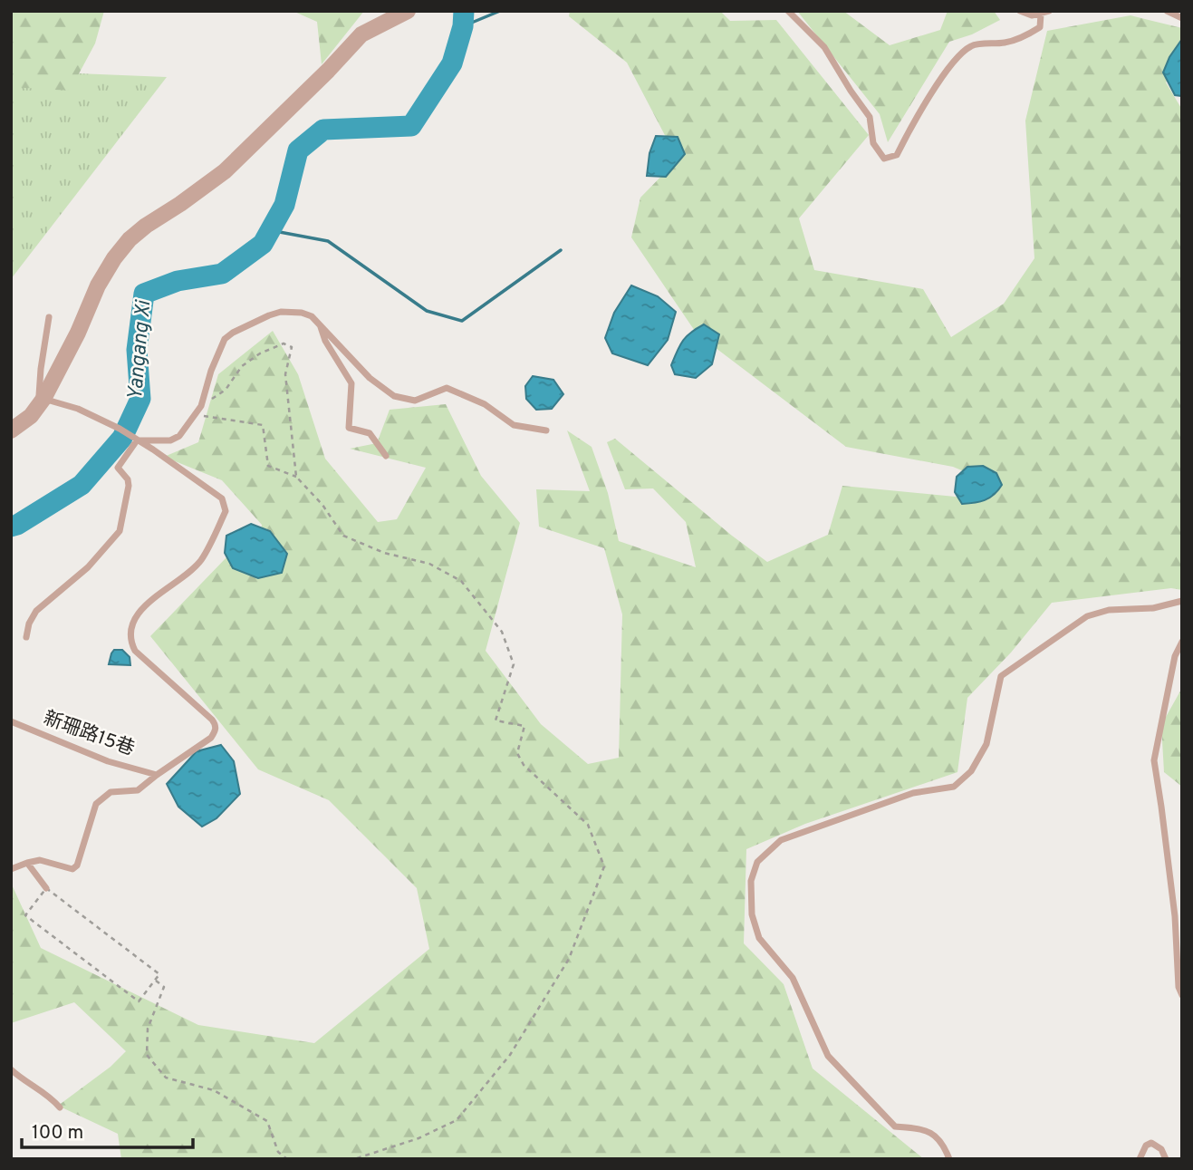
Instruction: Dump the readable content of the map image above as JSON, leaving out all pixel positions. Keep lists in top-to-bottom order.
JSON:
{
  "streets": {
    "lane": ["新珊路15巷"]
  },
  "water": ["Yangang Xi"],
  "scale_bar": "100 m"
}
